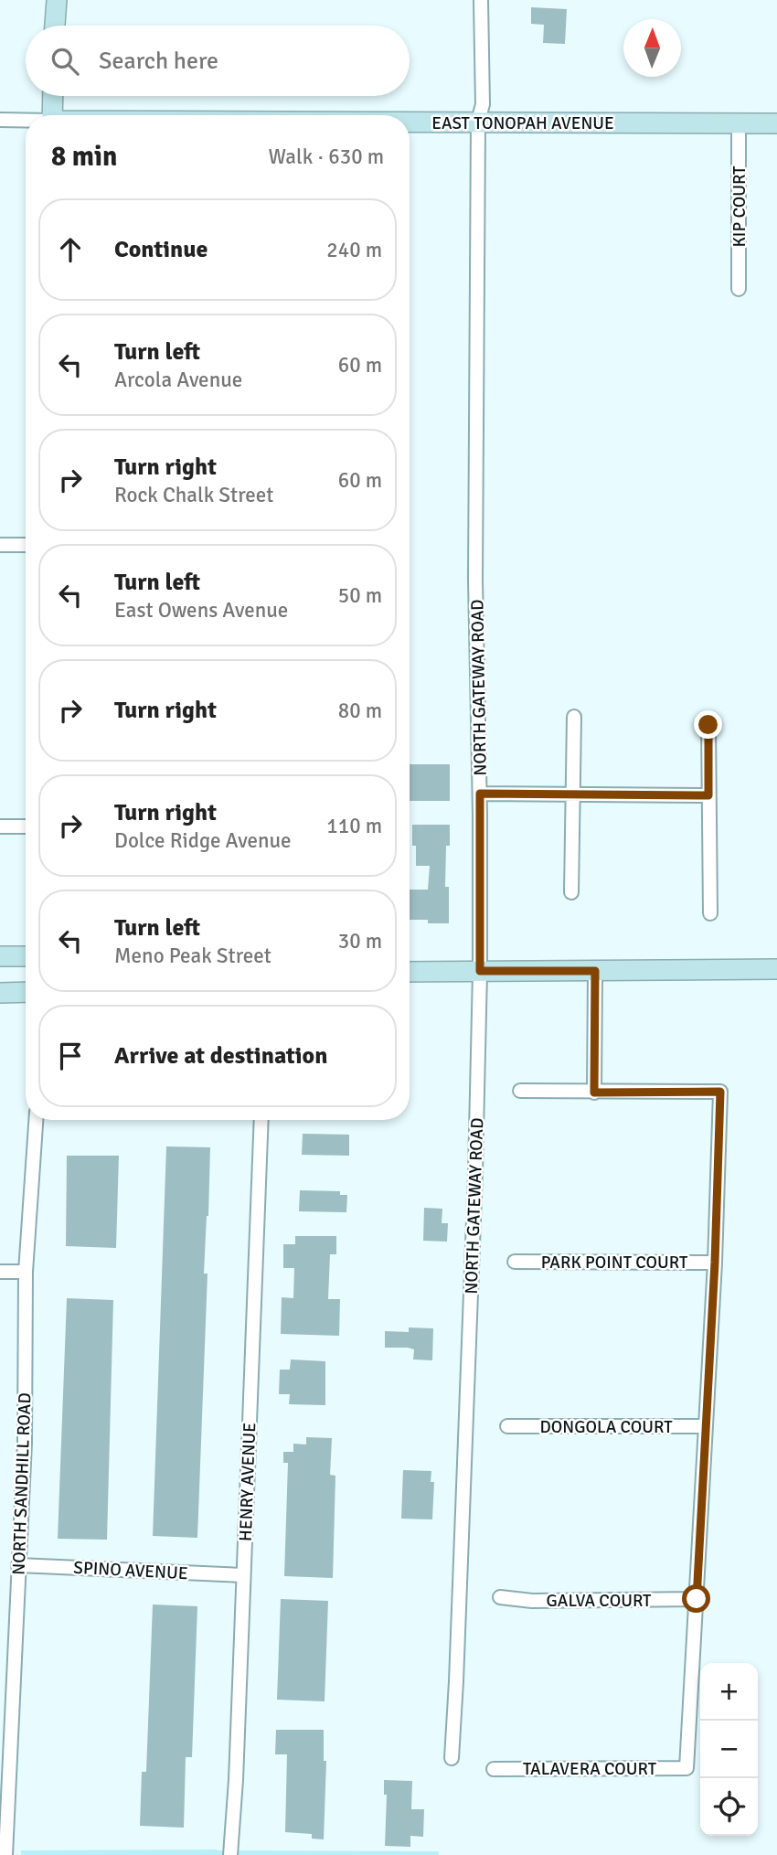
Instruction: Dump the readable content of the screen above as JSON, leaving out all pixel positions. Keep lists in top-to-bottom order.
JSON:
{
  "streets": {
    "street": [
      "EAST TONOPAH AVENUE",
      "KIP COURT",
      "NORTH GATEWAY ROAD",
      "PARK POINT COURT",
      "DONGOLA COURT",
      "HENRY AVENUE",
      "NORTH SANDHILL ROAD",
      "SPINO AVENUE",
      "GALVA COURT",
      "TALAVERA COURT"
    ]
  },
  "crossings": [
    ["EAST TONOPAH AVENUE", "KIP COURT"],
    ["EAST TONOPAH AVENUE", "NORTH GATEWAY ROAD"],
    ["HENRY AVENUE", "SPINO AVENUE"],
    ["NORTH SANDHILL ROAD", "SPINO AVENUE"],
    ["GALVA COURT", "TALAVERA COURT"]
  ],
  "north": "top",
  "page": {
    "search": "Search here",
    "heading": ["8 min", "Walk · 630 m"],
    "list": [
      ["Continue", "240 m"],
      ["Turn left", "Arcola Avenue", "60 m"],
      ["Turn right", "Rock Chalk Street", "60 m"],
      ["Turn left", "East Owens Avenue", "50 m"],
      ["Turn right", "80 m"],
      ["Turn right", "Dolce Ridge Avenue", "110 m"],
      ["Turn left", "Meno Peak Street", "30 m"],
      "Arrive at destination"
    ],
    "map_buttons": ["+", "−"]
  }
}
